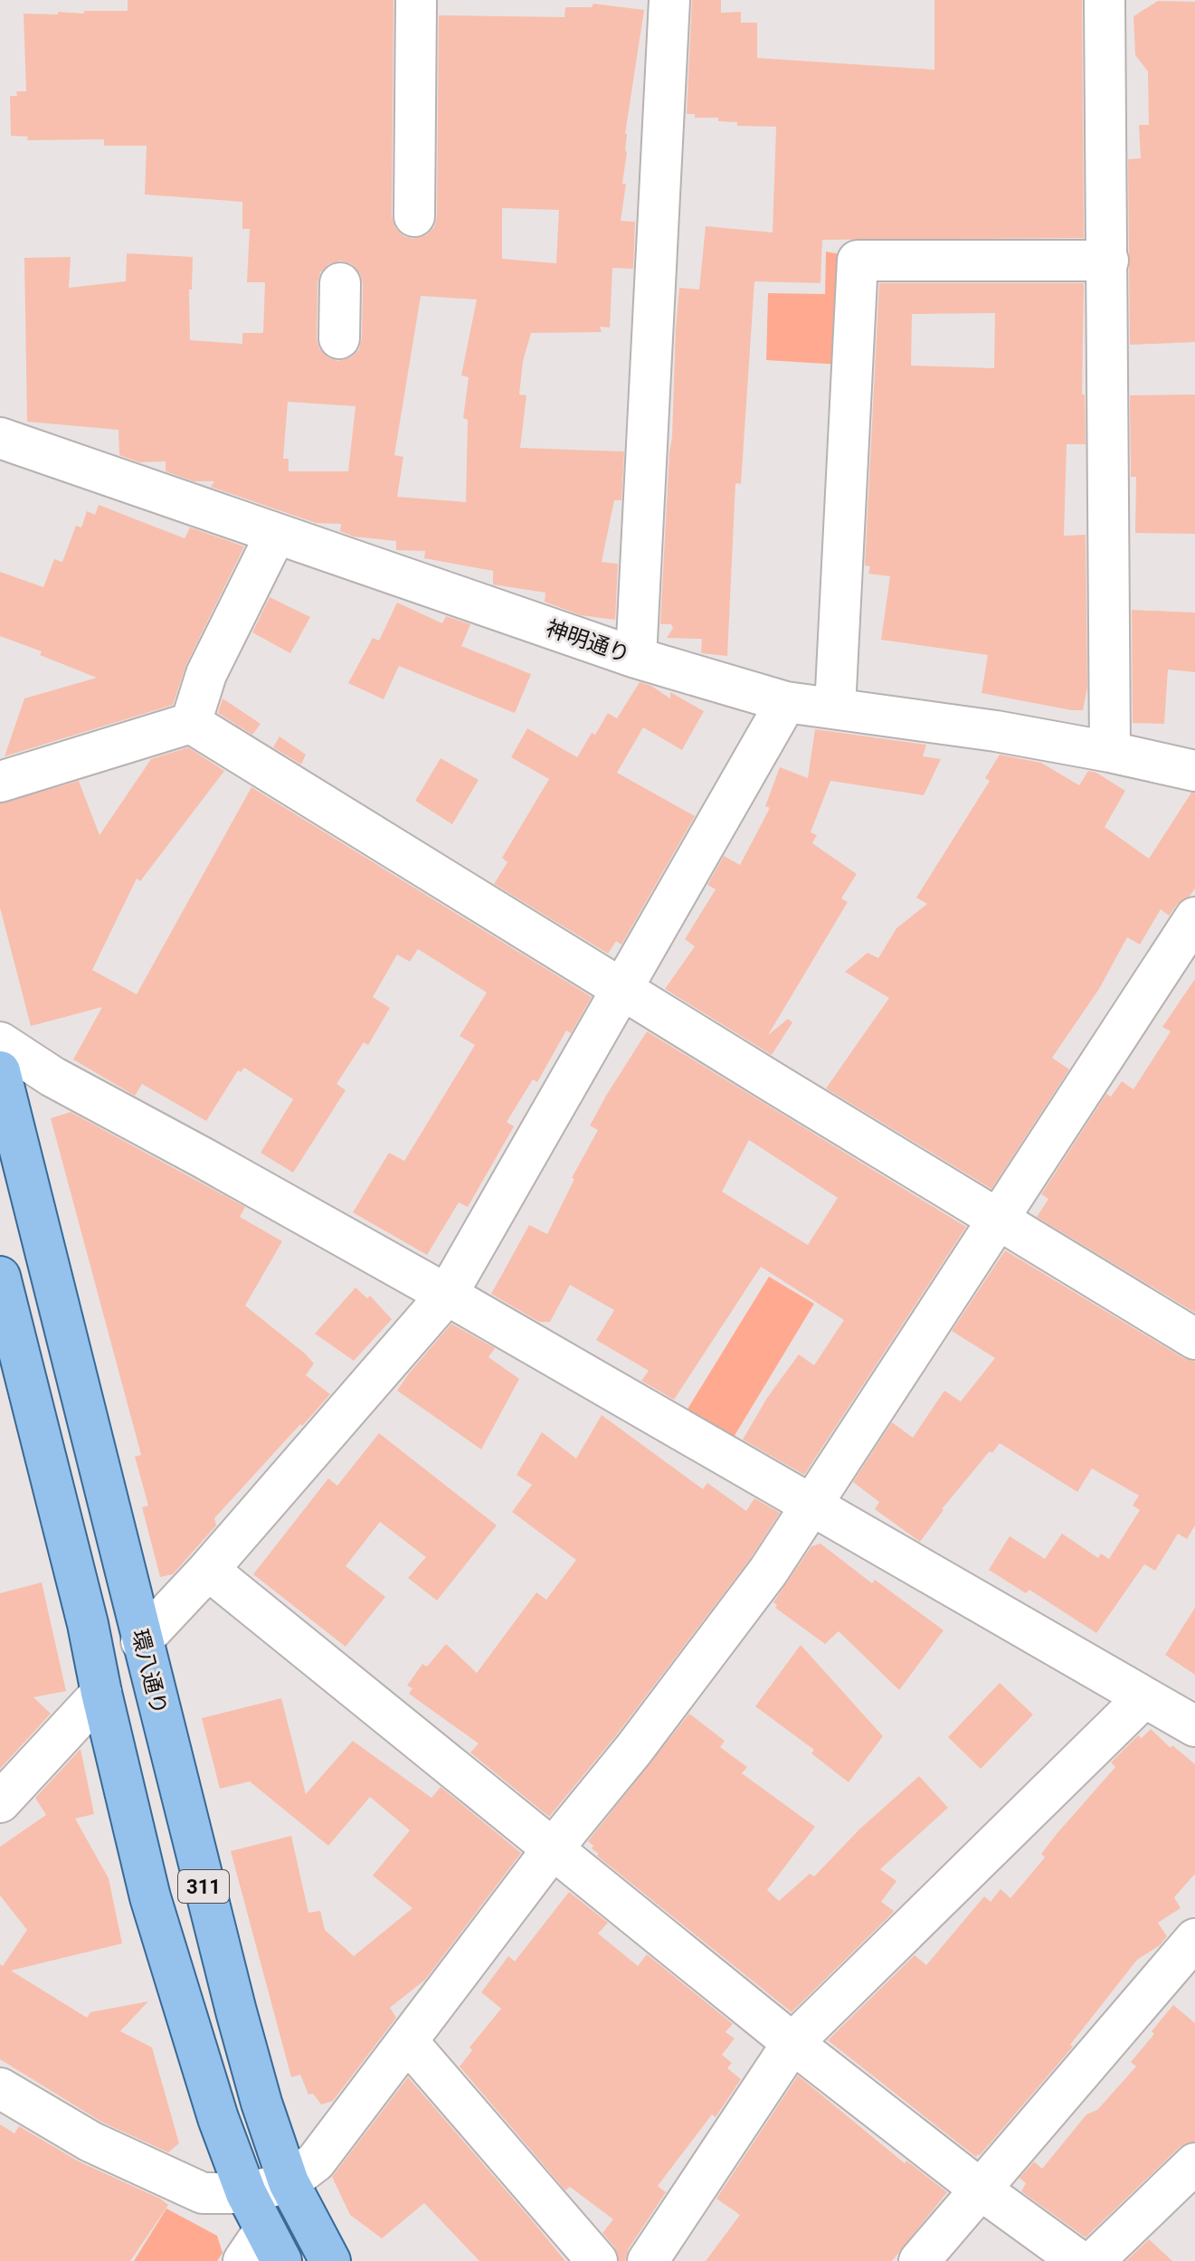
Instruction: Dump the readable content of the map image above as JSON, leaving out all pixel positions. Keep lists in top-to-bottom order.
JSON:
{
  "streets": {
    "main road": ["環八通り", "311"],
    "street": ["神明通り"]
  }
}
